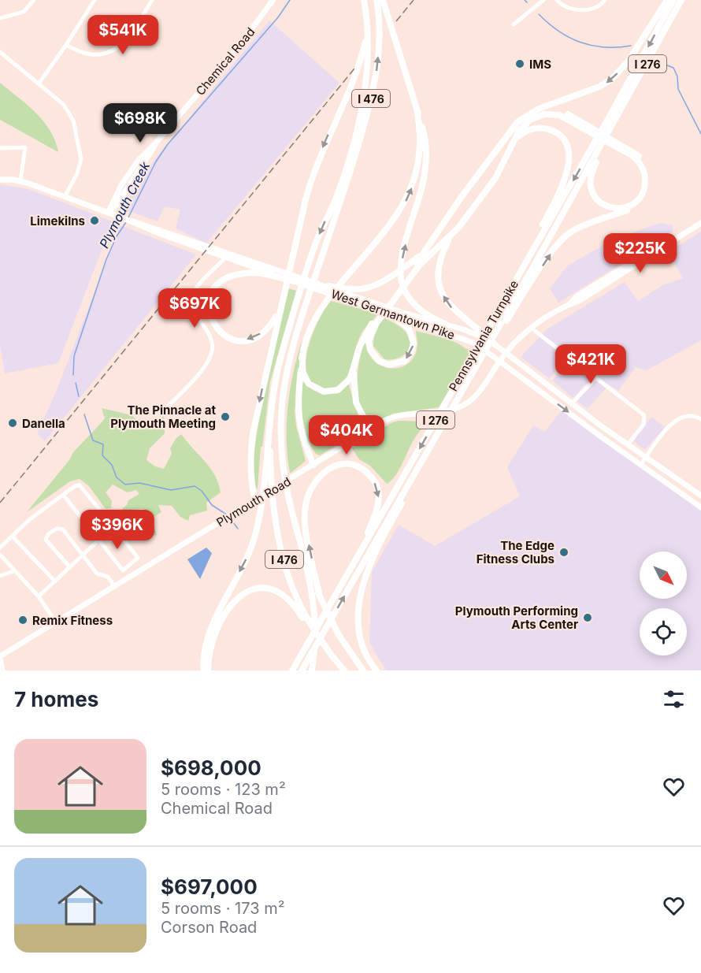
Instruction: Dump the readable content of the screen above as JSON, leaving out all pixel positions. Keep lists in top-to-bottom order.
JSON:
{
  "streets": {
    "highway": ["I 276", "I 476", "Pennsylvania Turnpike"],
    "main road": ["Chemical Road", "West Germantown Pike", "Plymouth Road"]
  },
  "crossings": [
    ["Chemical Road", "West Germantown Pike"],
    ["West Germantown Pike", "Plymouth Road"]
  ],
  "water": ["Plymouth Creek"],
  "places": [
    "IMS",
    "Limekilns",
    "The Pinnacle at Plymouth Meeting",
    "Danella",
    "The Edge Fitness Clubs",
    "Plymouth Performing Arts Center",
    "Remix Fitness"
  ],
  "north": "bottom right",
  "page": {
    "price": [
      "$541K",
      "$698K",
      "$225K",
      "$697K",
      "$421K",
      "$404K",
      "$396K"
    ],
    "heading": "7 homes",
    "list": [
      {
        "name": "$698,000",
        "note": "5 rooms · 123 m² · Chemical Road"
      },
      {
        "name": "$697,000",
        "note": "5 rooms · 173 m² · Corson Road"
      }
    ]
  }
}
